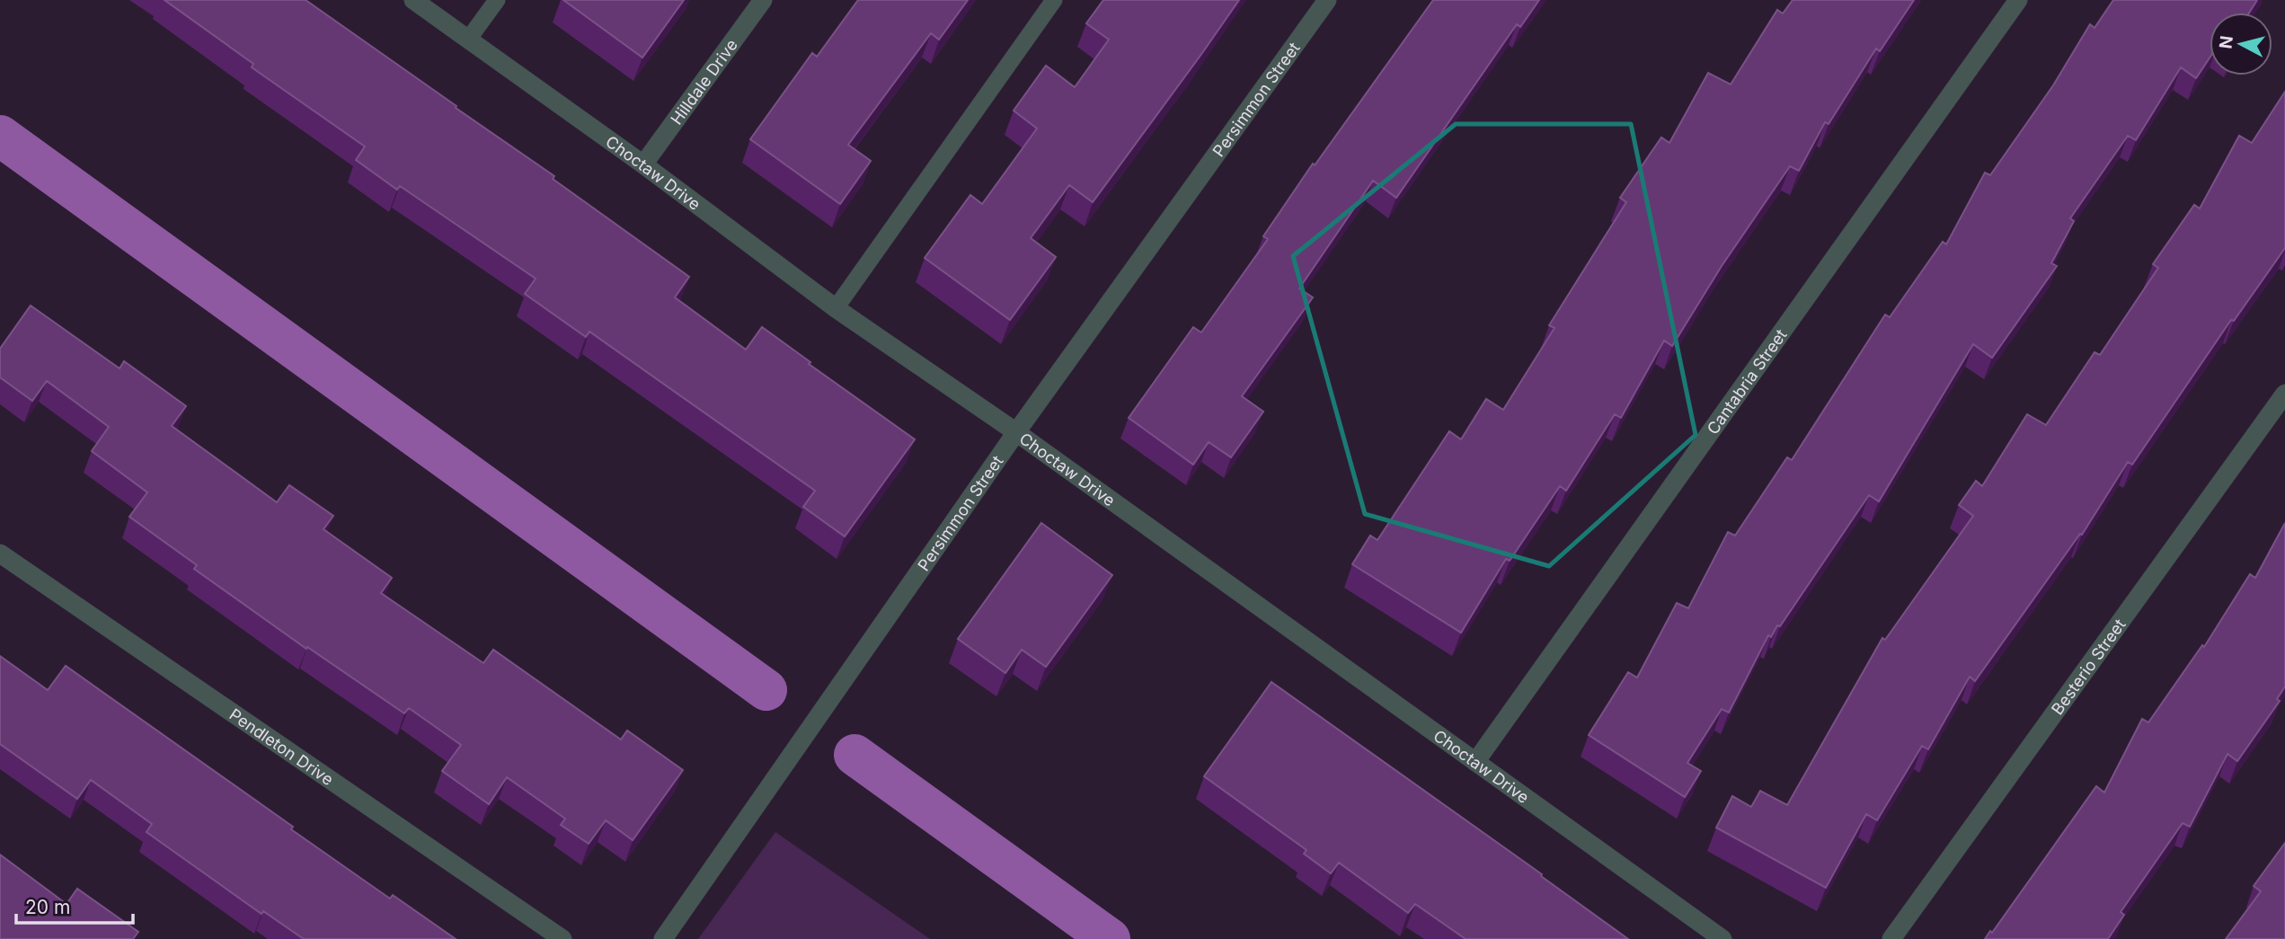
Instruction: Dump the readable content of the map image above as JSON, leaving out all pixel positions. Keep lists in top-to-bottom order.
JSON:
{
  "streets": {
    "street": [
      "Hilldale Drive",
      "Persimmon Street",
      "Choctaw Drive",
      "Cantabria Street",
      "Besterio Street",
      "Pendleton Drive"
    ]
  },
  "crossings": [
    ["Hilldale Drive", "Choctaw Drive"],
    ["Persimmon Street", "Choctaw Drive"],
    ["Choctaw Drive", "Cantabria Street"]
  ],
  "scale_bar": "20 m",
  "north": "left"
}
